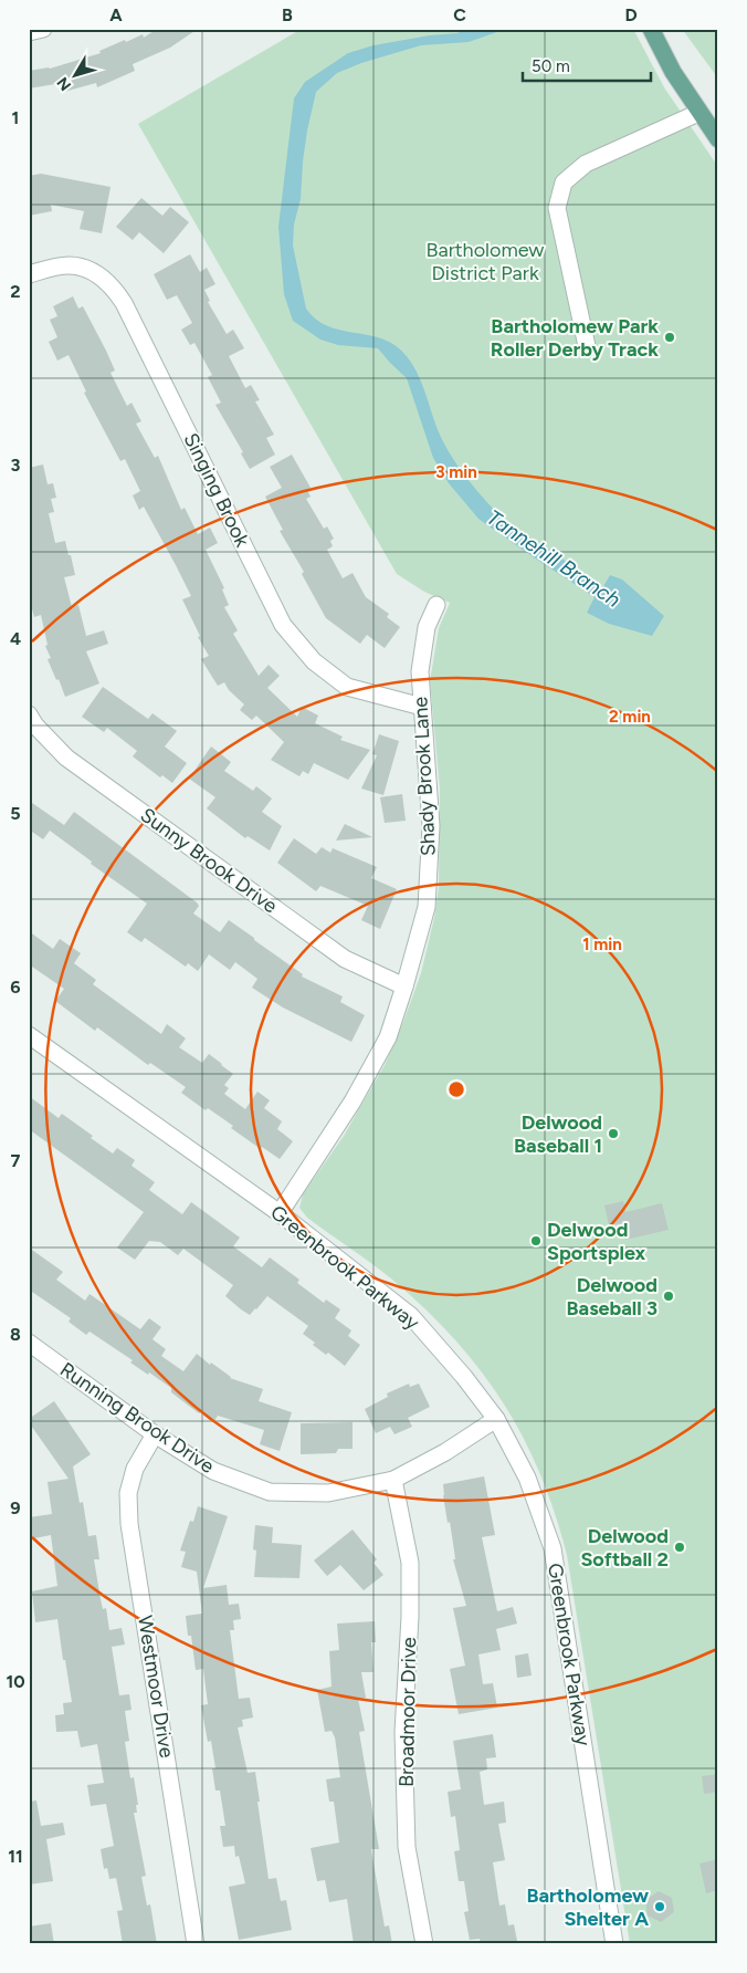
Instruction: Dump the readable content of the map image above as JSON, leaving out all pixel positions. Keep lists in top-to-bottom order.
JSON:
{
  "streets": {
    "street": [
      "Singing Brook",
      "Shady Brook Lane",
      "Sunny Brook Drive",
      "Greenbrook Parkway",
      "Running Brook Drive",
      "Westmoor Drive",
      "Broadmoor Drive"
    ]
  },
  "crossings": [
    ["Singing Brook", "Shady Brook Lane"],
    ["Shady Brook Lane", "Sunny Brook Drive"],
    ["Shady Brook Lane", "Greenbrook Parkway"],
    ["Greenbrook Parkway", "Running Brook Drive"],
    ["Running Brook Drive", "Westmoor Drive"],
    ["Running Brook Drive", "Broadmoor Drive"]
  ],
  "water": ["Tannehill Branch"],
  "parks": ["Bartholomew District Park"],
  "places": [
    "Bartholomew Park Roller Derby Track",
    "Delwood Baseball 1",
    "Delwood Sportsplex",
    "Delwood Baseball 3",
    "Delwood Softball 2",
    "Bartholomew Shelter A"
  ],
  "scale_bar": "50 m",
  "north": "bottom left",
  "grid": {
    "columns": [
      "A",
      "B",
      "C",
      "D"
    ],
    "rows": [
      "1",
      "2",
      "3",
      "4",
      "5",
      "6",
      "7",
      "8",
      "9",
      "10",
      "11"
    ]
  },
  "rings": ["3 min", "2 min", "1 min"]
}
